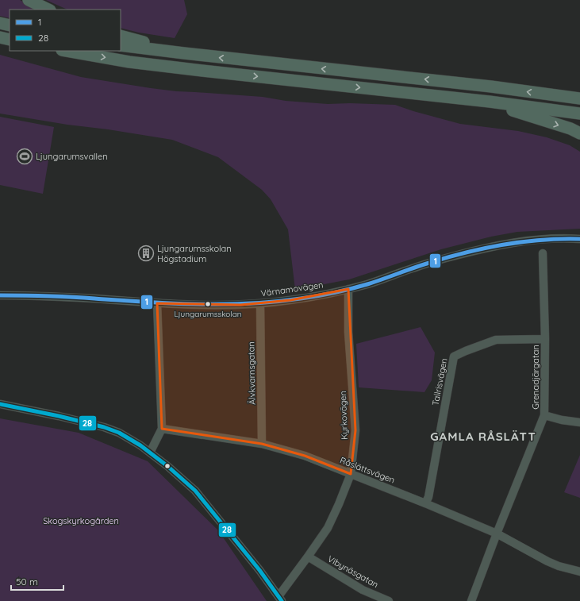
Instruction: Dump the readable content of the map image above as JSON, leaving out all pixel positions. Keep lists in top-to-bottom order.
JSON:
{
  "streets": {
    "street": [
      "Värnamovägen",
      "Älvkvarnsgatan",
      "Grenadjärgatan",
      "Tallrisvägen",
      "Kyrkovägen",
      "Råslättsvägen",
      "Vibynäsgatan"
    ]
  },
  "crossings": [
    ["Värnamovägen", "Älvkvarnsgatan"],
    ["Värnamovägen", "Kyrkovägen"],
    ["Älvkvarnsgatan", "Råslättsvägen"],
    ["Grenadjärgatan", "Tallrisvägen"],
    ["Grenadjärgatan", "Råslättsvägen"],
    ["Tallrisvägen", "Råslättsvägen"],
    ["Kyrkovägen", "Råslättsvägen"],
    ["Kyrkovägen", "Vibynäsgatan"]
  ],
  "districts": ["GAMLA RÅSLÄTT"],
  "parks": ["Skogskyrkogården"],
  "places": {
    "sports": ["Ljungarumsvallen"],
    "building": ["Ljungarumsskolan Högstadium"],
    "other": ["Ljungarumsskolan"]
  },
  "lines": ["transit line 1", "transit line 28"],
  "legend": ["1", "28"],
  "scale_bar": "50 m"
}
